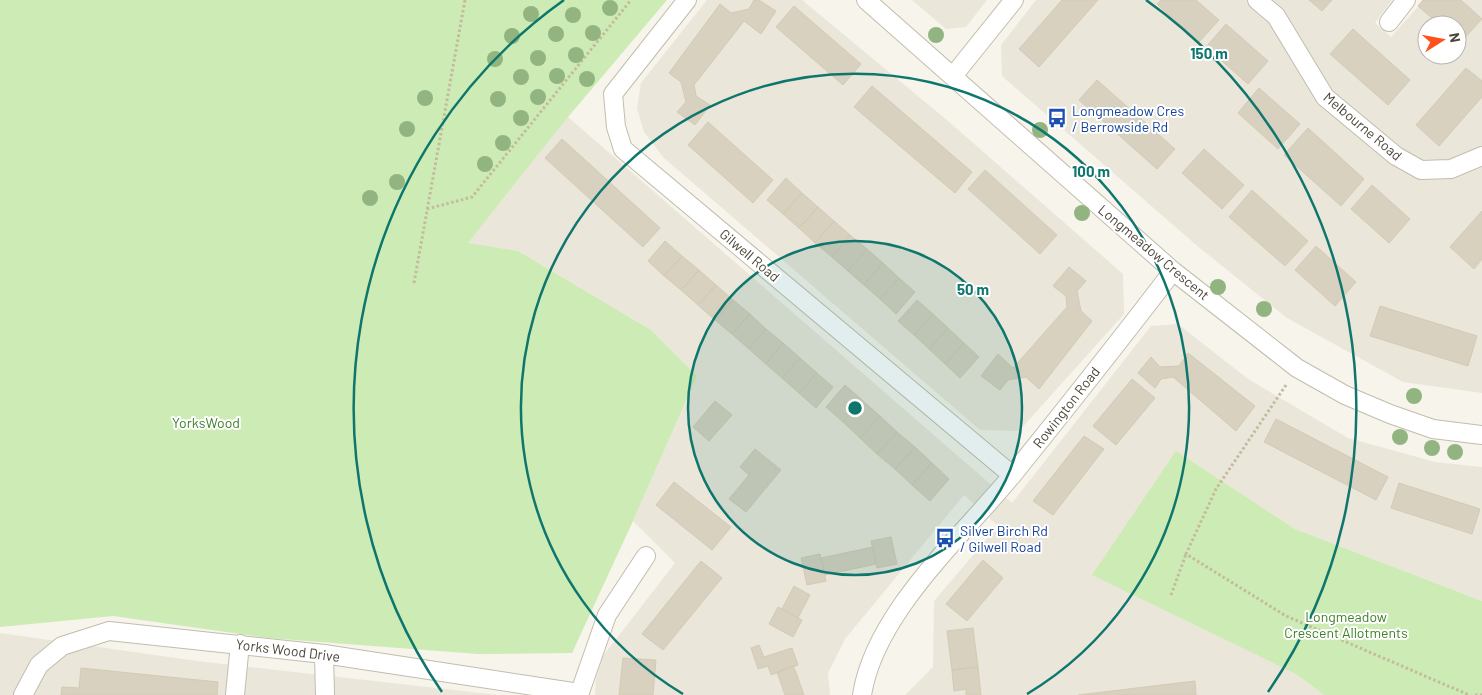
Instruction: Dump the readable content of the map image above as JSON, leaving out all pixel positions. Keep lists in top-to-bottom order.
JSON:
{
  "streets": {
    "street": [
      "Melbourne Road",
      "Longmeadow Crescent",
      "Gilwell Road",
      "Rowington Road",
      "Yorks Wood Drive"
    ]
  },
  "crossings": [
    ["Longmeadow Crescent", "Rowington Road"],
    ["Gilwell Road", "Rowington Road"]
  ],
  "parks": ["YorksWood", "Longmeadow Crescent Allotments"],
  "places": {
    "bus stop": ["Longmeadow Cres / Berrowside Rd", "Silver Birch Rd / Gilwell Road"]
  },
  "north": "right",
  "rings": ["150 m", "100 m", "50 m"]
}
